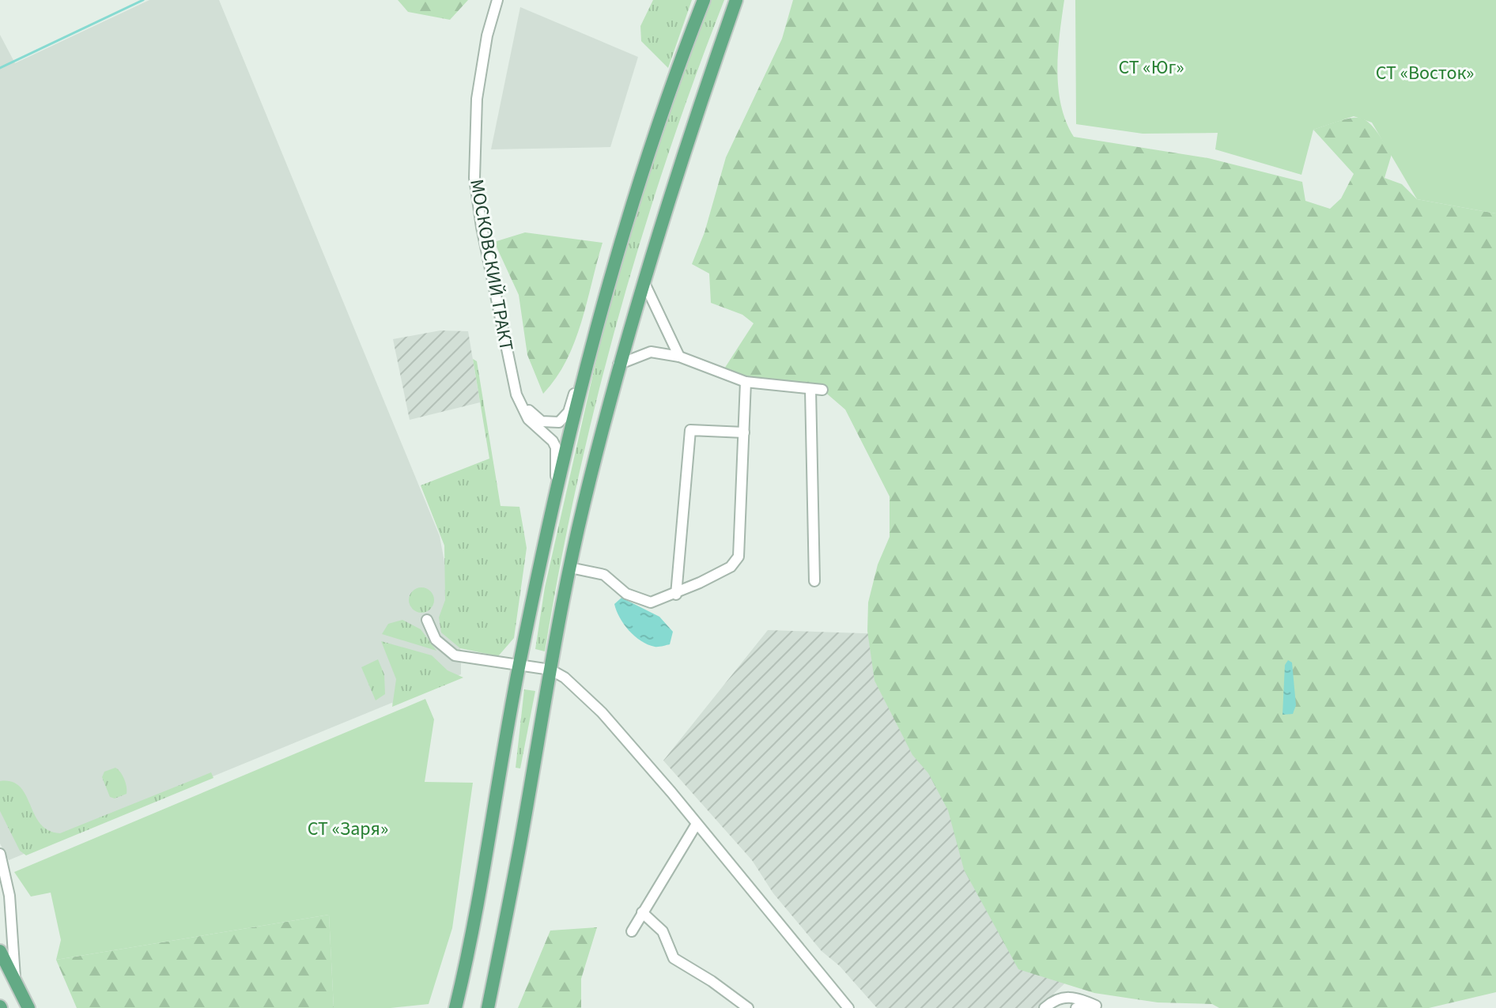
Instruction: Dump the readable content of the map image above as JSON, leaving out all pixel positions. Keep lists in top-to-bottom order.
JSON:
{
  "streets": {
    "street": ["МОСКОВСКИЙ ТРАКТ"]
  },
  "parks": ["СТ «Юг»", "СТ «Восток»", "СТ «Заря»"]
}
